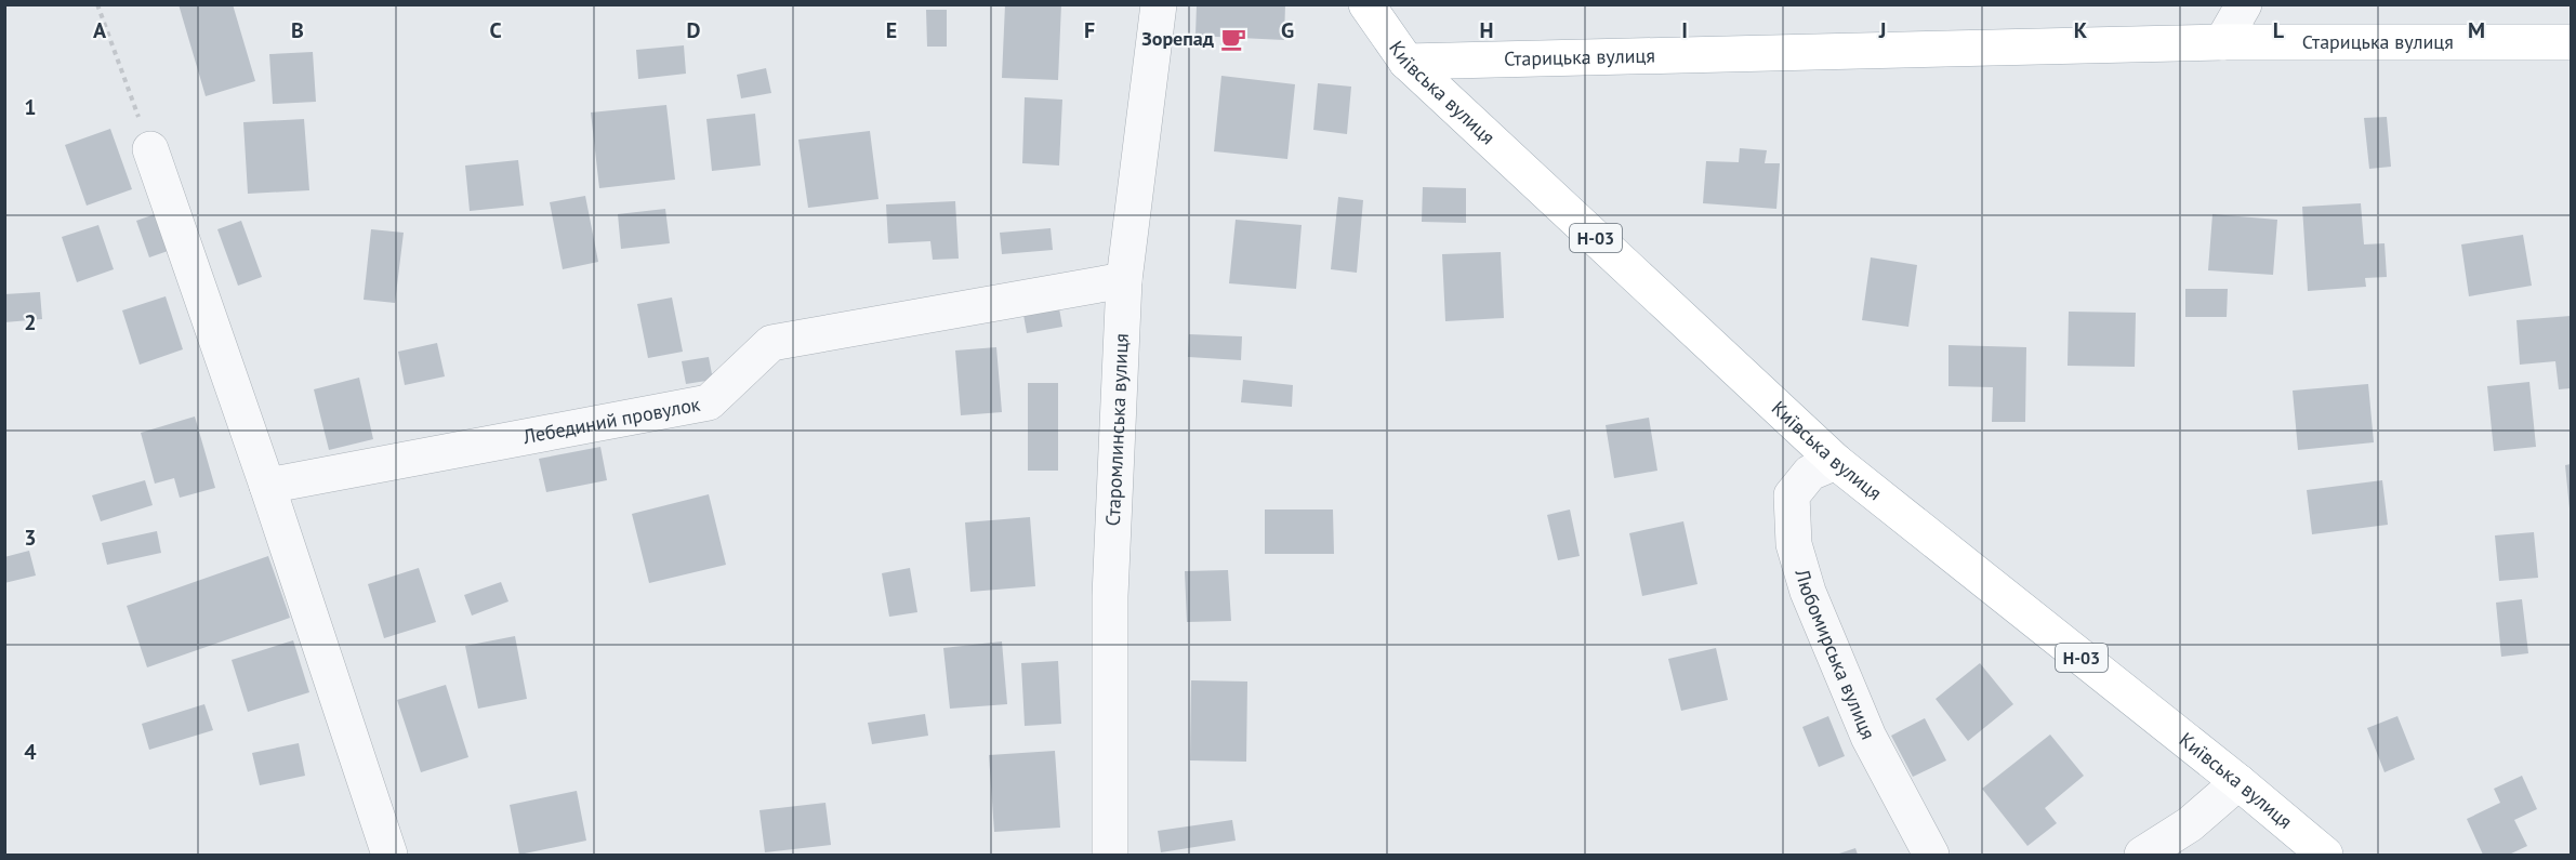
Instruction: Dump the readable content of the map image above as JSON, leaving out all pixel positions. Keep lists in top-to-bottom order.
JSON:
{
  "streets": {
    "main road": ["Старицька вулиця", "Київська вулиця", "Н-03"],
    "street": ["Лебединий провулок", "Старомлинська вулиця", "Любомирська вулиця"]
  },
  "crossings": [
    ["Старицька вулиця", "Київська вулиця"],
    ["Київська вулиця", "Любомирська вулиця"],
    ["Лебединий провулок", "Старомлинська вулиця"]
  ],
  "places": {
    "cafe": ["Зорепад"]
  },
  "grid": {
    "columns": [
      "A",
      "B",
      "C",
      "D",
      "E",
      "F",
      "G",
      "H",
      "I",
      "J",
      "K",
      "L",
      "M"
    ],
    "rows": [
      "1",
      "2",
      "3",
      "4"
    ]
  }
}
